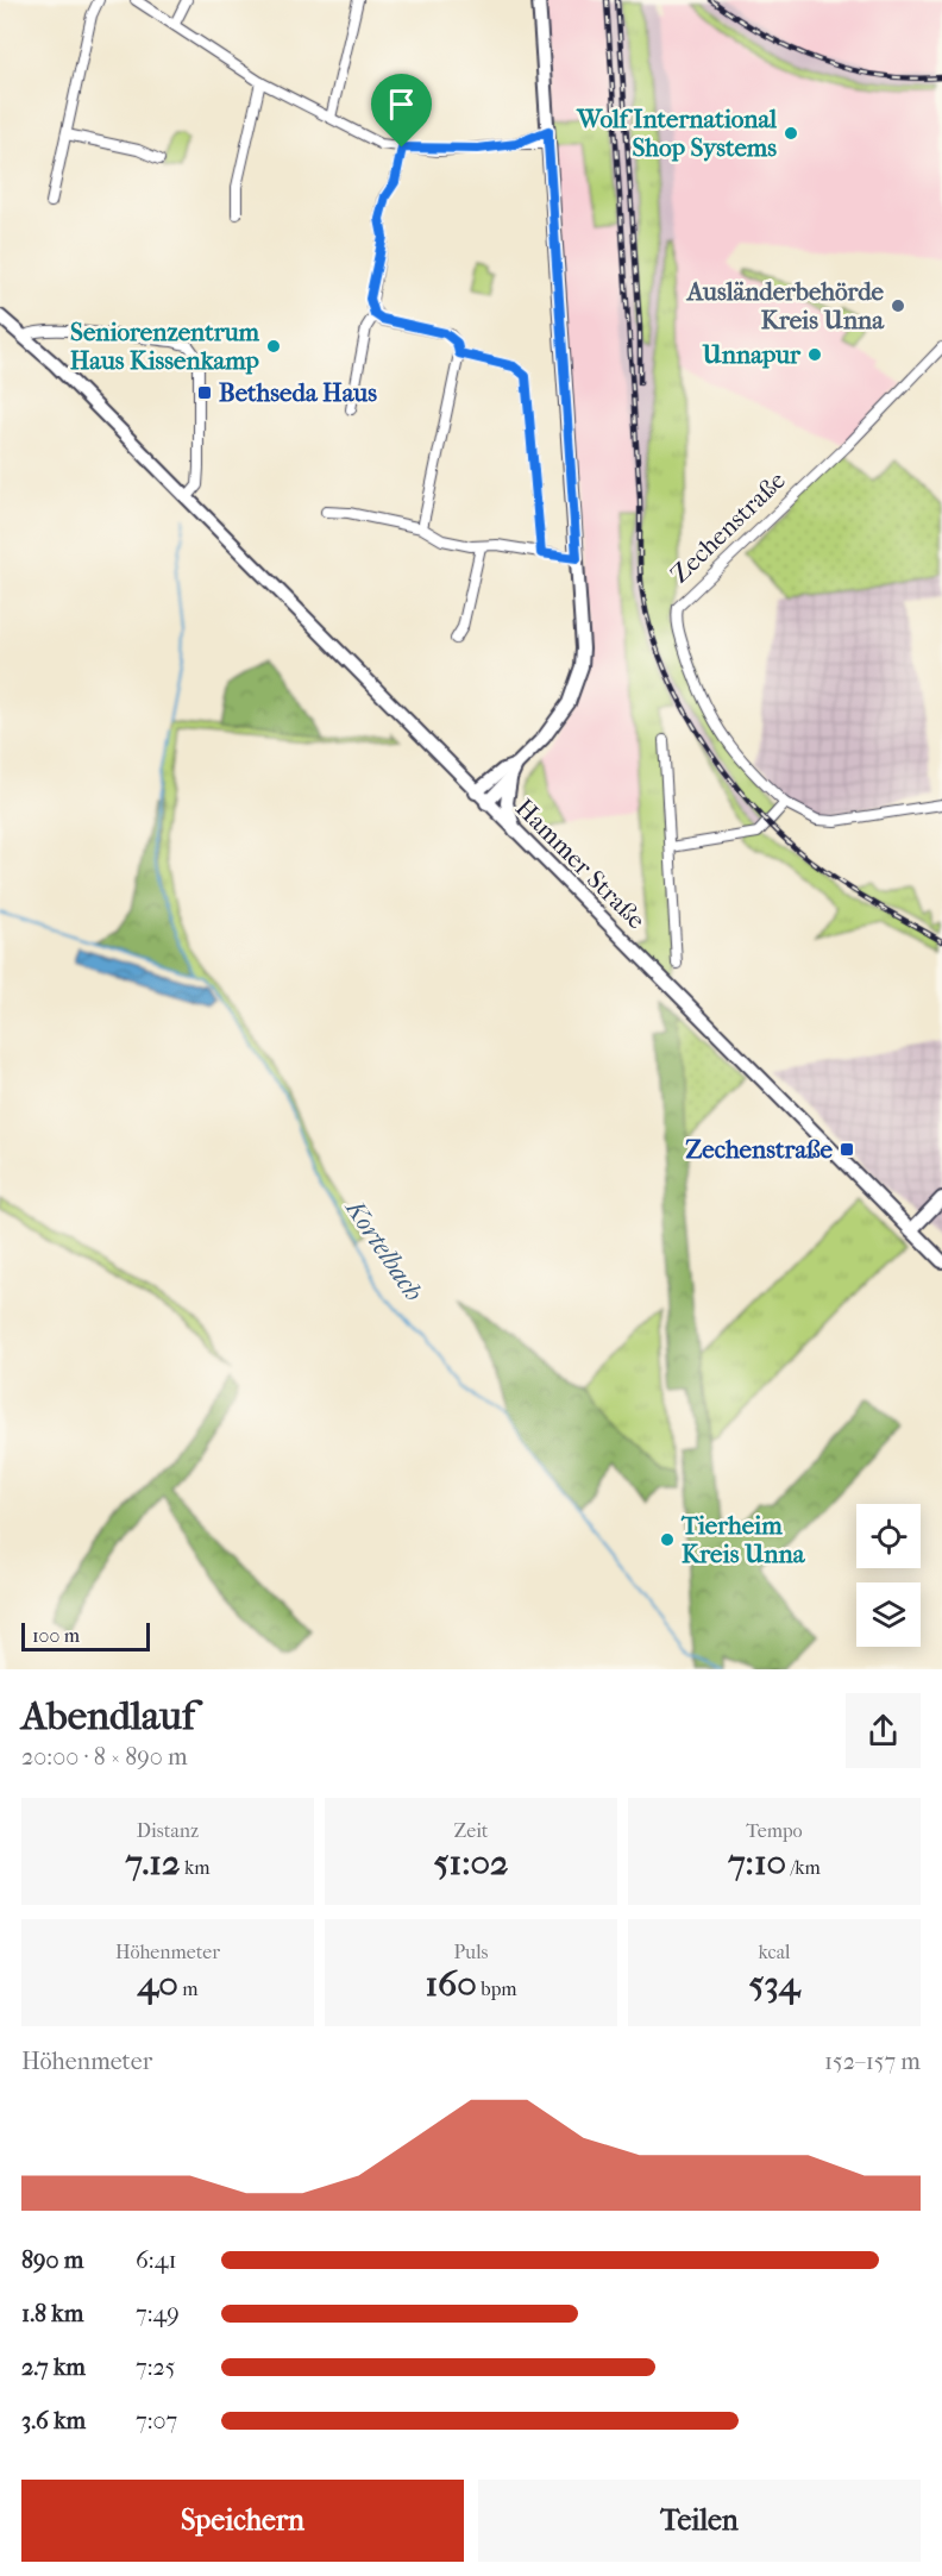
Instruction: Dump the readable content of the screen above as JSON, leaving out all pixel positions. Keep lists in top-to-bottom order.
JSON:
{
  "streets": {
    "main road": ["Hammer Straße"],
    "street": ["Zechenstraße"]
  },
  "water": ["Kortelbach"],
  "places": {
    "other": [
      "Wolf International Shop Systems",
      "Ausländerbehörde Kreis Unna",
      "Seniorenzentrum Haus Kissenkamp",
      "Unnapur",
      "Tierheim Kreis Unna"
    ],
    "transit": ["Bethseda Haus", "Zechenstraße"]
  },
  "scale_bar": "100 m",
  "page": {
    "scale": "100 m",
    "heading": ["Abendlauf", "20:00 · 8 × 890 m"],
    "stats": [
      ["Distanz", "7.12 km"],
      ["Zeit", "51:02"],
      ["Tempo", "7:10 /km"],
      ["Höhenmeter", "40 m"],
      ["Puls", "160 bpm"],
      ["kcal", "534"]
    ],
    "chart": ["Höhenmeter", "152–157 m"],
    "list": [
      {
        "name": "890 m",
        "note": "6:41"
      },
      {
        "name": "1.8 km",
        "note": "7:49"
      },
      {
        "name": "2.7 km",
        "note": "7:25"
      },
      {
        "name": "3.6 km",
        "note": "7:07"
      }
    ],
    "buttons": ["Speichern", "Teilen"]
  }
}
